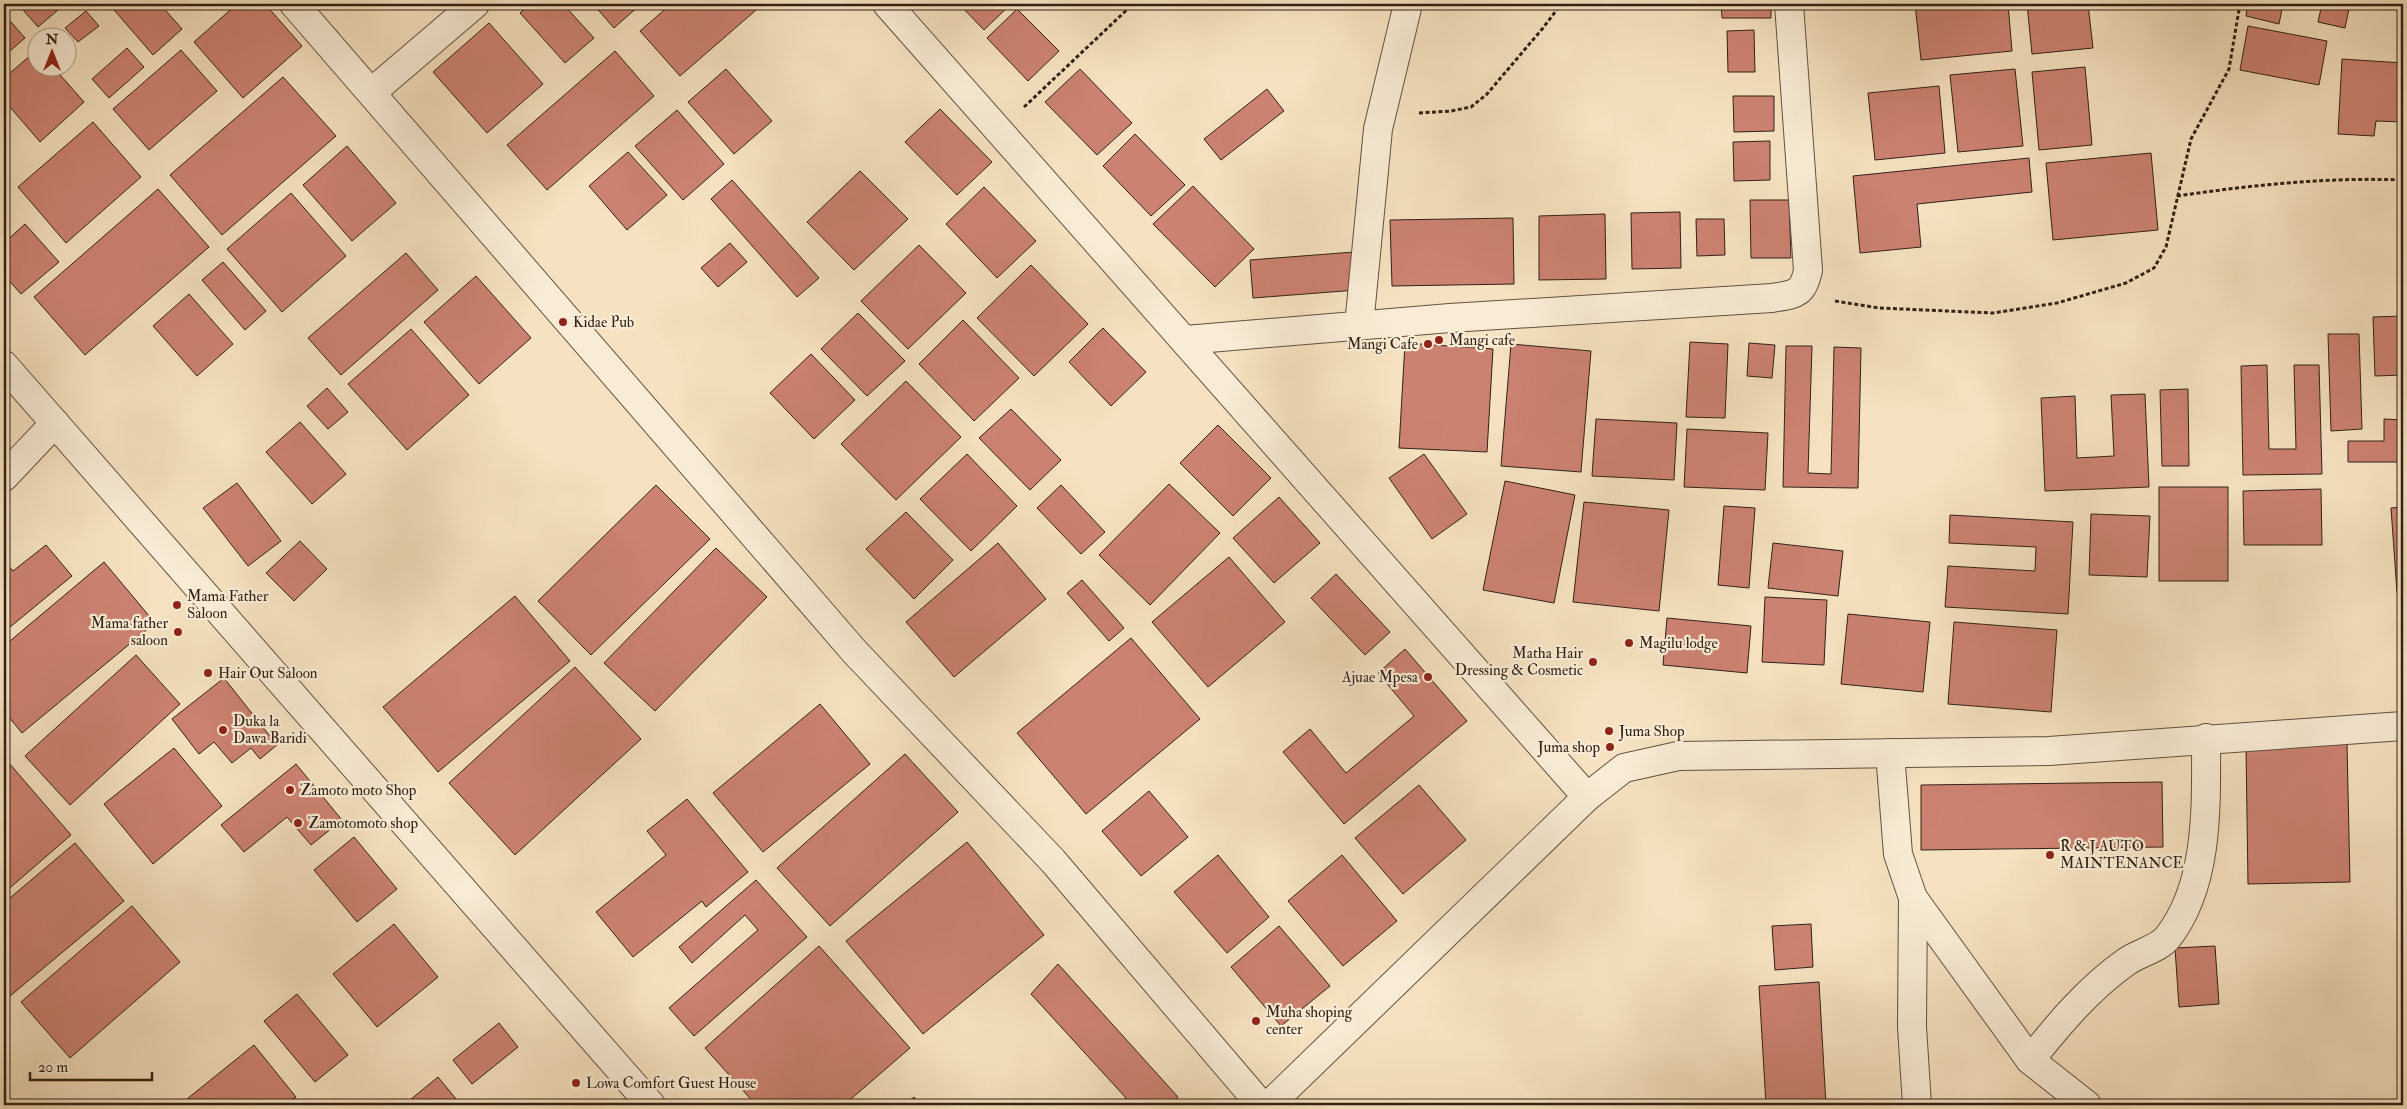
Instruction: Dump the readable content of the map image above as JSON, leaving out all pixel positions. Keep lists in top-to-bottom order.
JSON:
{
  "places": [
    "Kidae Pub",
    "Mangi cafe",
    "Mangi Cafe",
    "Mama Father Saloon",
    "Mama father saloon",
    "Magilu lodge",
    "Matha Hair Dressing & Cosmetic",
    "Hair Out Saloon",
    "Ajuae Mpesa",
    "Duka la Dawa Baridi",
    "Juma Shop",
    "Juma shop",
    "Zamoto moto Shop",
    "Zamotomoto shop",
    "R & J AUTO MAINTENANCE",
    "Muha shoping center",
    "Lowa Comfort Guest House"
  ],
  "scale_bar": "20 m",
  "north": "top"
}
